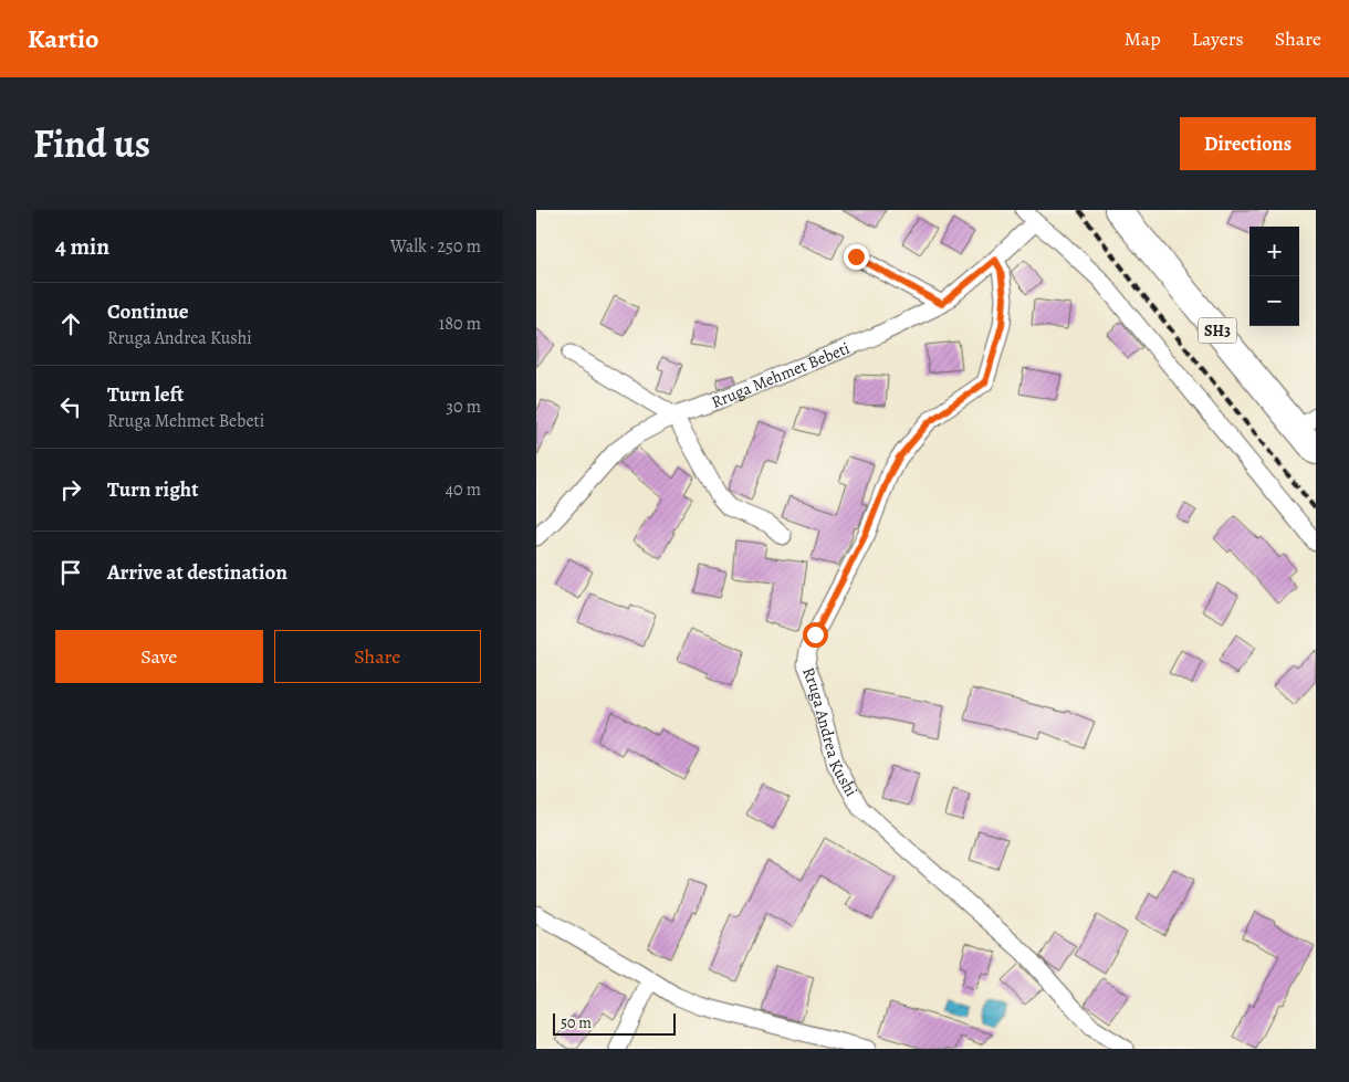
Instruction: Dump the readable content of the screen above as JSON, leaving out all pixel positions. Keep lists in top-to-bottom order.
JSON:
{
  "streets": {
    "main road": ["SH3"],
    "street": ["Rruga Mehmet Bebeti", "Rruga Andrea Kushi"]
  },
  "crossings": [
    ["Rruga Mehmet Bebeti", "Rruga Andrea Kushi"]
  ],
  "scale_bar": "50 m",
  "page": {
    "header": "Kartio",
    "nav": ["Map", "Layers", "Share"],
    "title": "Find us",
    "buttons": [
      "Directions",
      ["Save", "Share"]
    ],
    "heading": ["4 min", "Walk · 250 m"],
    "map_buttons": ["+", "−"],
    "list": [
      ["Continue", "Rruga Andrea Kushi", "180 m"],
      ["Turn left", "Rruga Mehmet Bebeti", "30 m"],
      ["Turn right", "40 m"],
      "Arrive at destination"
    ],
    "scale": "50 m"
  }
}
